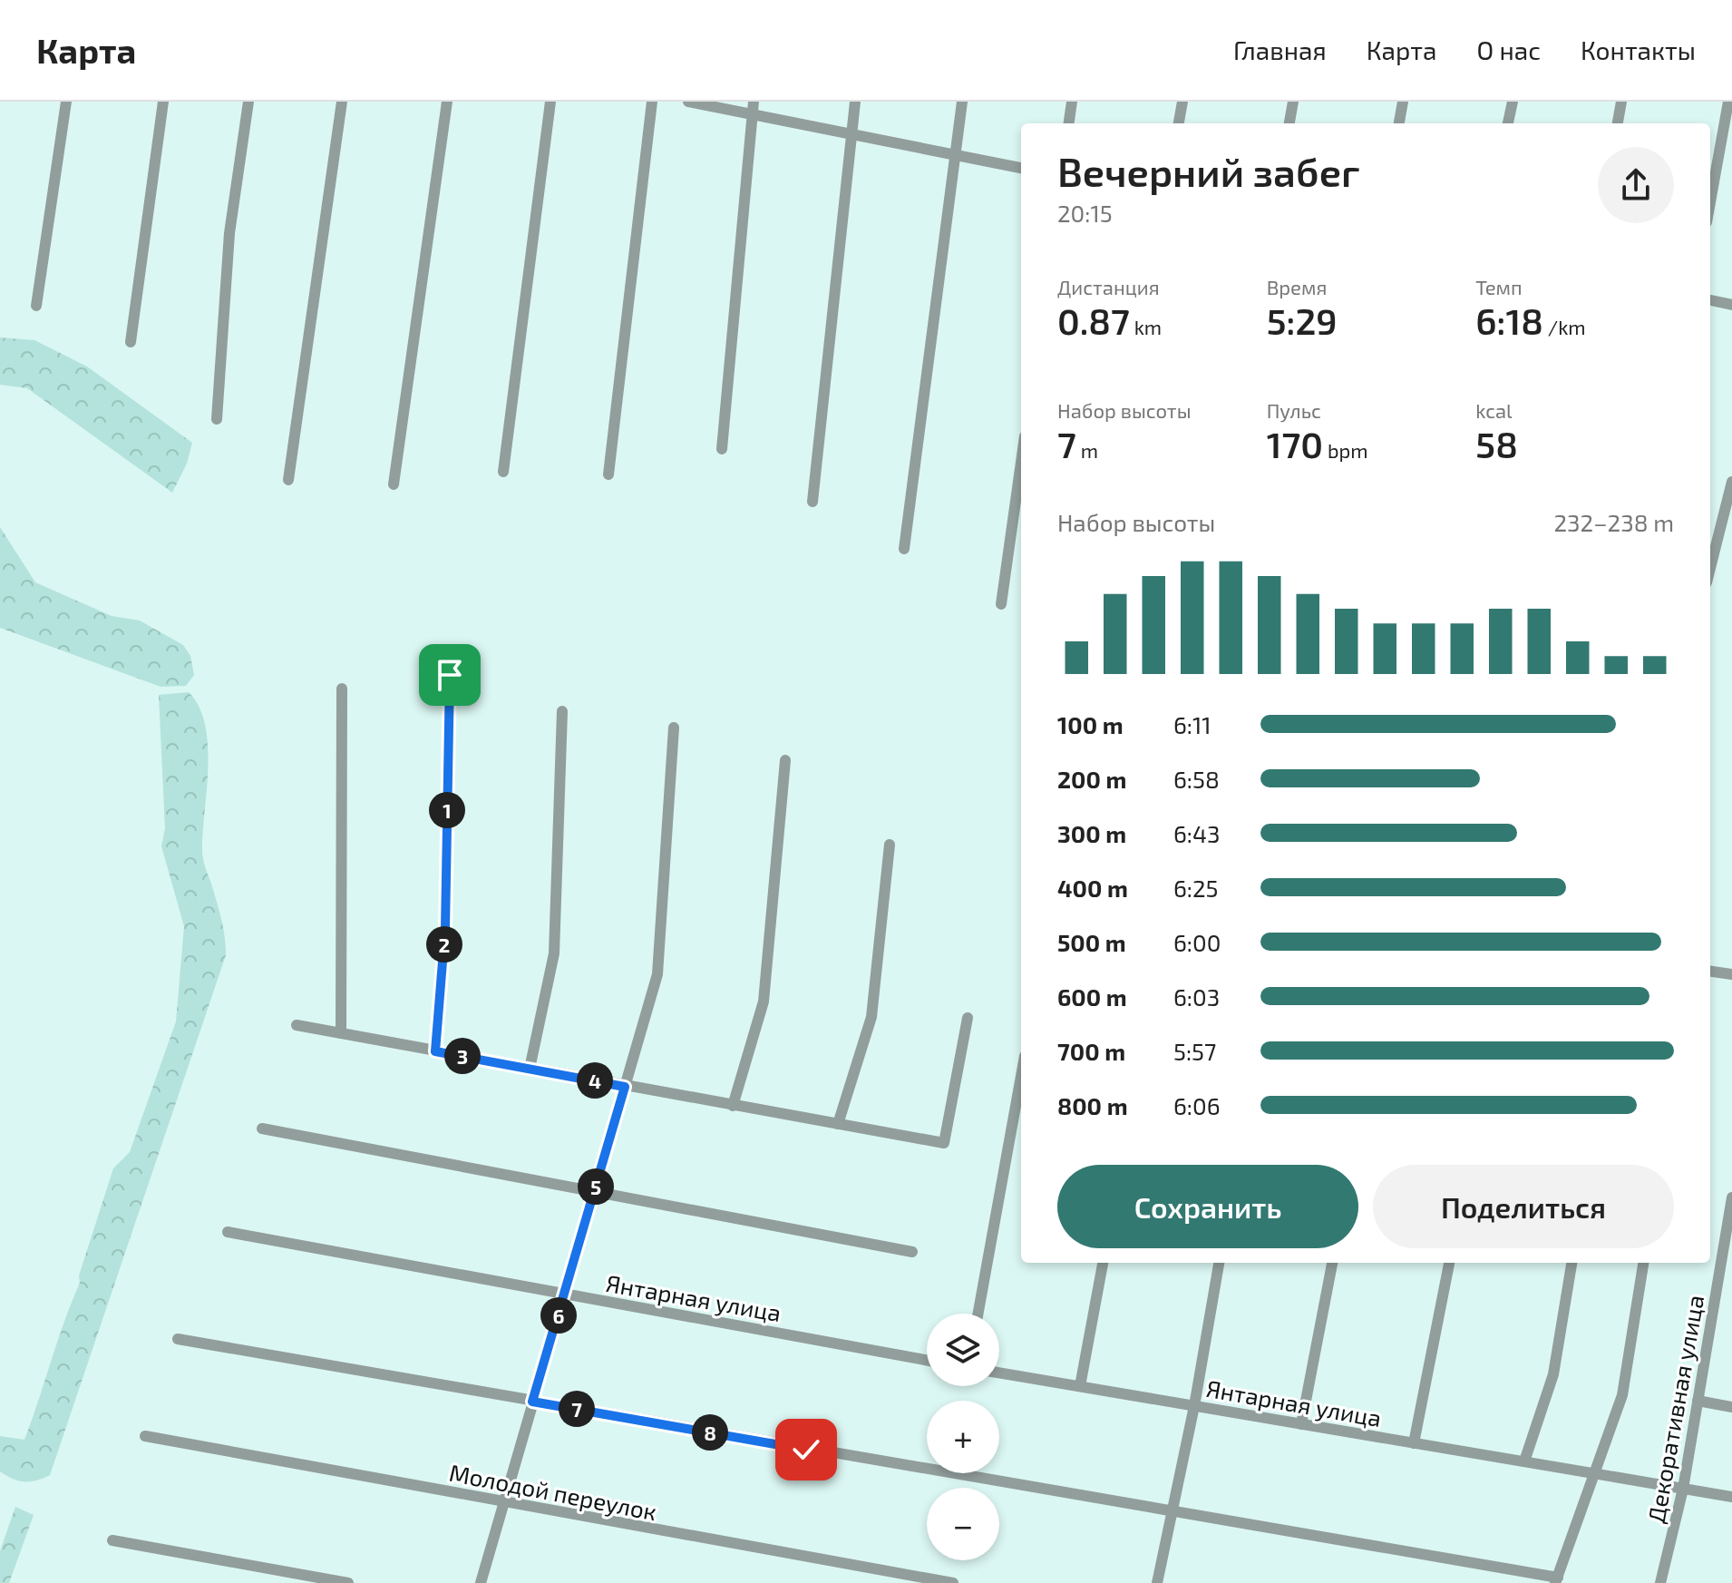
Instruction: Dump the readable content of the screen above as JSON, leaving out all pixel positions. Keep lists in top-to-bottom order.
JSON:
{
  "streets": {
    "street": ["Янтарная улица", "Декоративная улица", "Молодой переулок"]
  },
  "crossings": [
    ["Янтарная улица", "Декоративная улица"]
  ],
  "page": {
    "header": "Карта",
    "nav": [
      "Главная",
      "Карта",
      "О нас",
      "Контакты"
    ],
    "heading": ["Вечерний забег", "20:15"],
    "stats": [
      ["Дистанция", "0.87 km"],
      ["Время", "5:29"],
      ["Темп", "6:18 /km"],
      ["Набор высоты", "7 m"],
      ["Пульс", "170 bpm"],
      ["kcal", "58"]
    ],
    "chart": ["Набор высоты", "232–238 m"],
    "list": [
      {
        "name": "100 m",
        "note": "6:11"
      },
      {
        "name": "200 m",
        "note": "6:58"
      },
      {
        "name": "300 m",
        "note": "6:43"
      },
      {
        "name": "400 m",
        "note": "6:25"
      },
      {
        "name": "500 m",
        "note": "6:00"
      },
      {
        "name": "600 m",
        "note": "6:03"
      },
      {
        "name": "700 m",
        "note": "5:57"
      },
      {
        "name": "800 m",
        "note": "6:06"
      }
    ],
    "pins": [
      "1",
      "2",
      "3",
      "4",
      "5",
      "6",
      "7",
      "8"
    ],
    "buttons": ["Сохранить", "Поделиться"],
    "map_buttons": ["+", "−"]
  }
}
